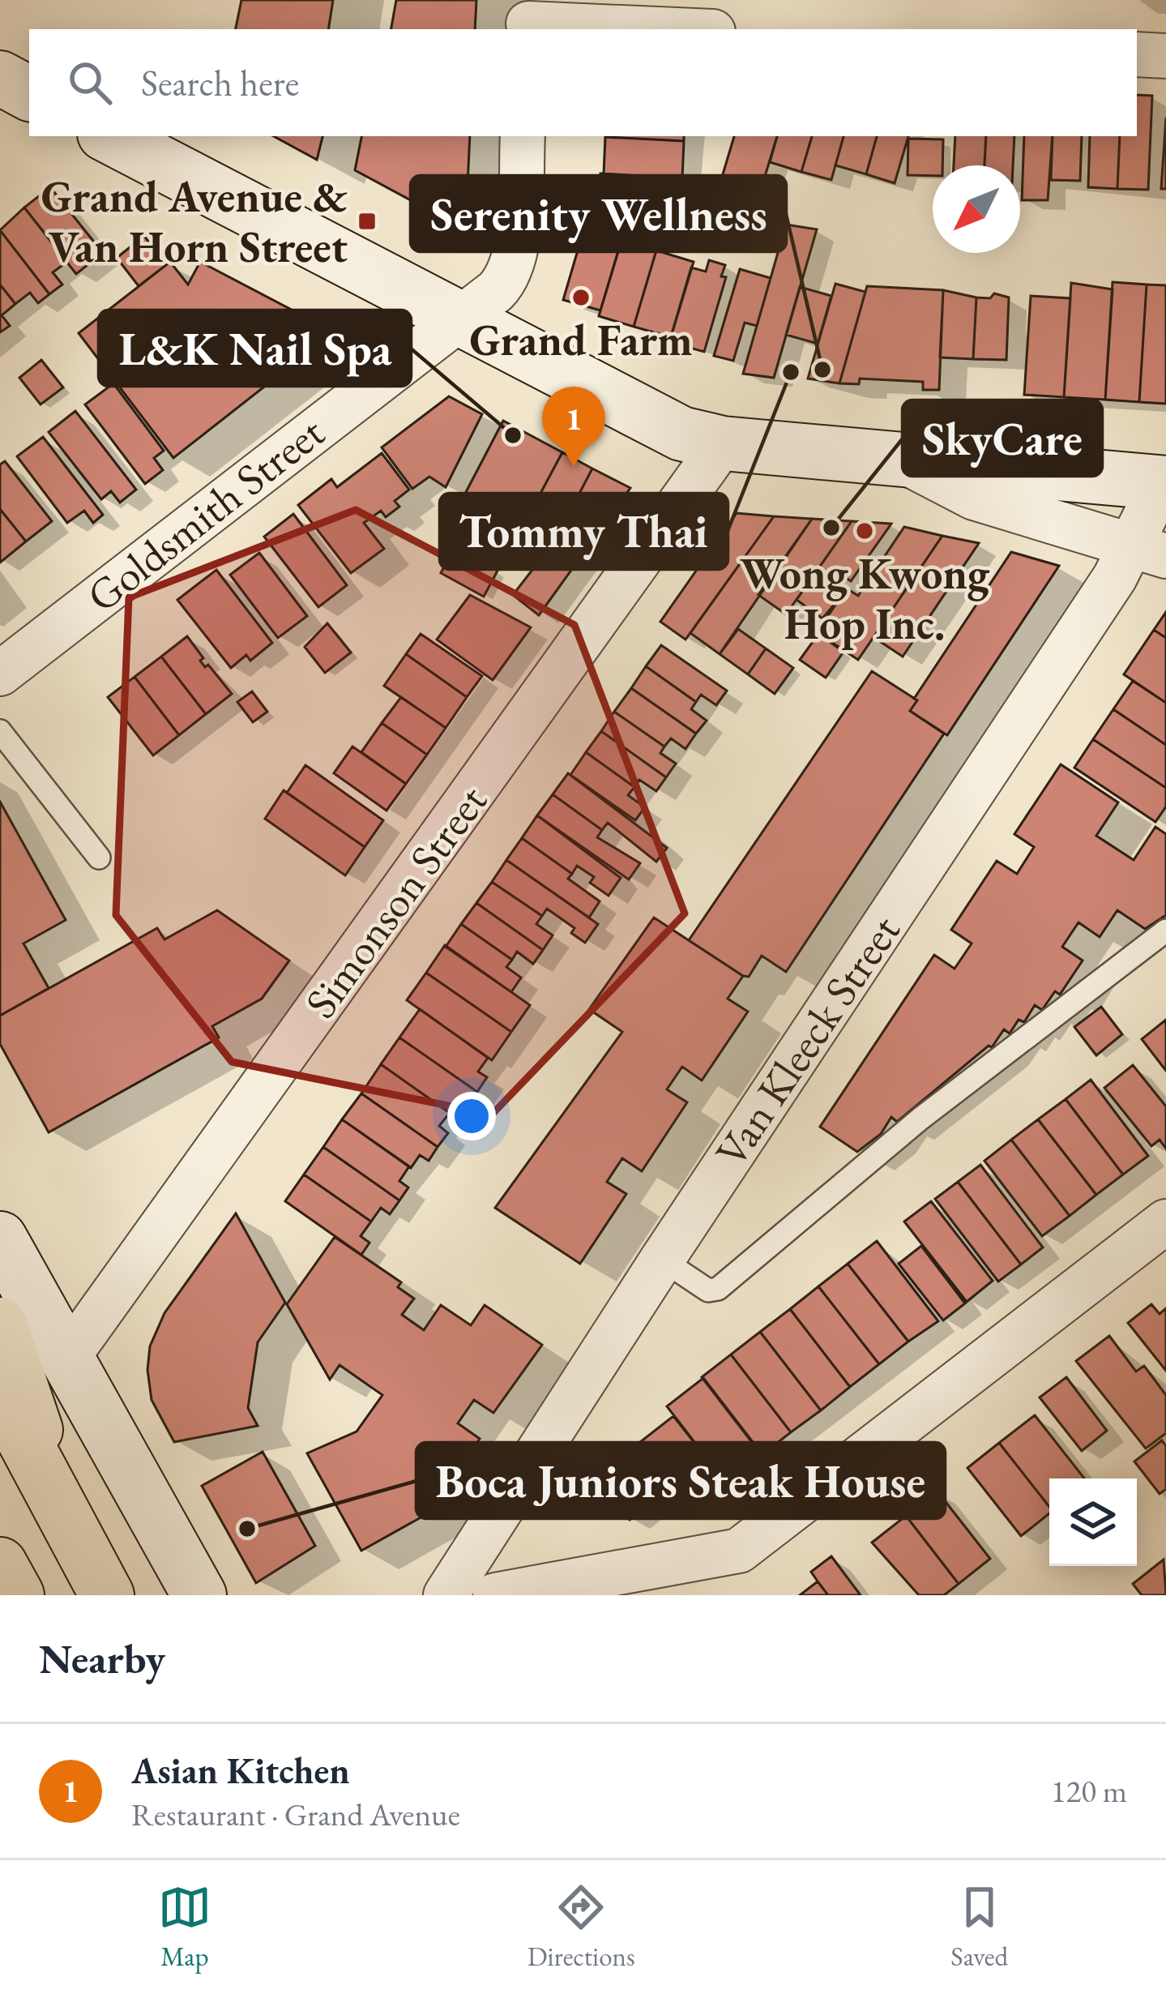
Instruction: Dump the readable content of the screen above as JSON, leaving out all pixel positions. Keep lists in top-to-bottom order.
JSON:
{
  "streets": {
    "street": ["Goldsmith Street", "Simonson Street", "Van Kleeck Street"]
  },
  "places": {
    "transit": ["Grand Avenue & Van Horn Street"],
    "other": [
      "Grand Farm",
      "Serenity Wellness",
      "Tommy Thai",
      "L&K Nail Spa",
      "SkyCare",
      "Wong Kwong Hop Inc.",
      "Boca Juniors Steak House"
    ]
  },
  "north": "bottom left",
  "page": {
    "search": "Search here",
    "pins": "1",
    "heading": "Nearby",
    "list": [
      {
        "mark": "1",
        "name": "Asian Kitchen",
        "note": "Restaurant · Grand Avenue",
        "value": "120 m"
      }
    ],
    "nav": ["Map", "Directions", "Saved"]
  }
}
